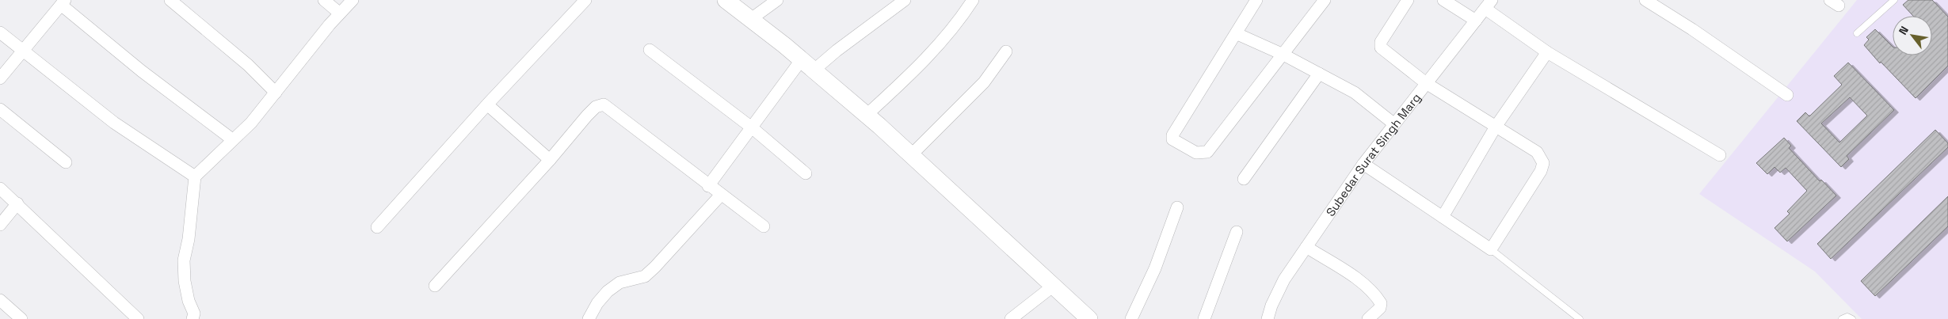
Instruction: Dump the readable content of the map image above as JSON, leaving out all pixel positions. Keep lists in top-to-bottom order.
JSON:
{
  "streets": {
    "street": ["Subedar Surat Singh Marg"]
  },
  "north": "top left"
}
